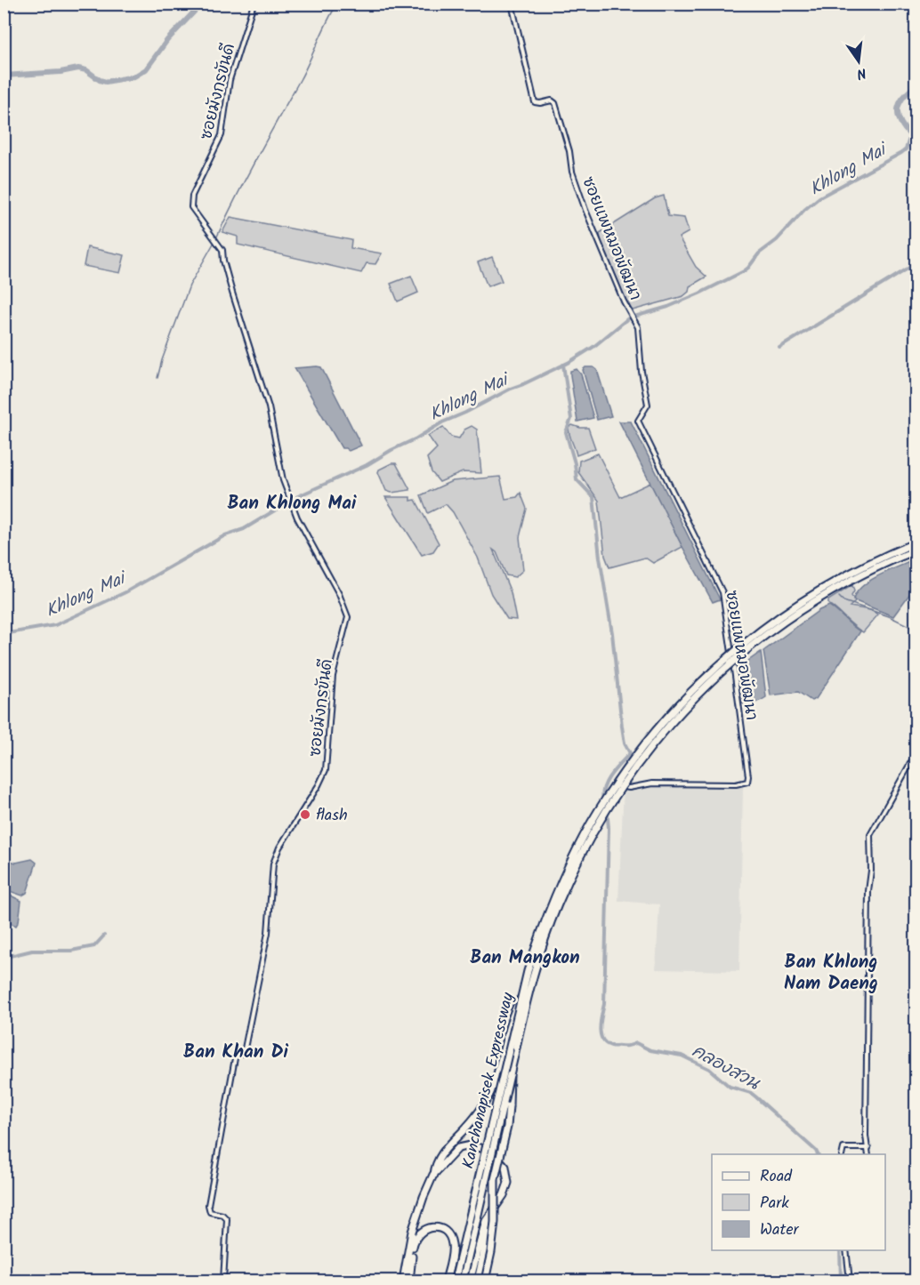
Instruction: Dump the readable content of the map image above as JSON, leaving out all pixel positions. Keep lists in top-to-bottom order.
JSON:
{
  "streets": {
    "highway": ["Kanchanapisek Expressway"],
    "street": ["ซอยมังกรขันดี", "ซอยแพหมอพัฒนา"]
  },
  "districts": [
    "Ban Khlong Mai",
    "Ban Mangkon",
    "Ban Khlong Nam Daeng",
    "Ban Khan Di"
  ],
  "water": ["Khlong Mai", "คลองสวน"],
  "places": ["flash"],
  "legend": ["Road", "Park", "Water"],
  "north": "bottom"
}
